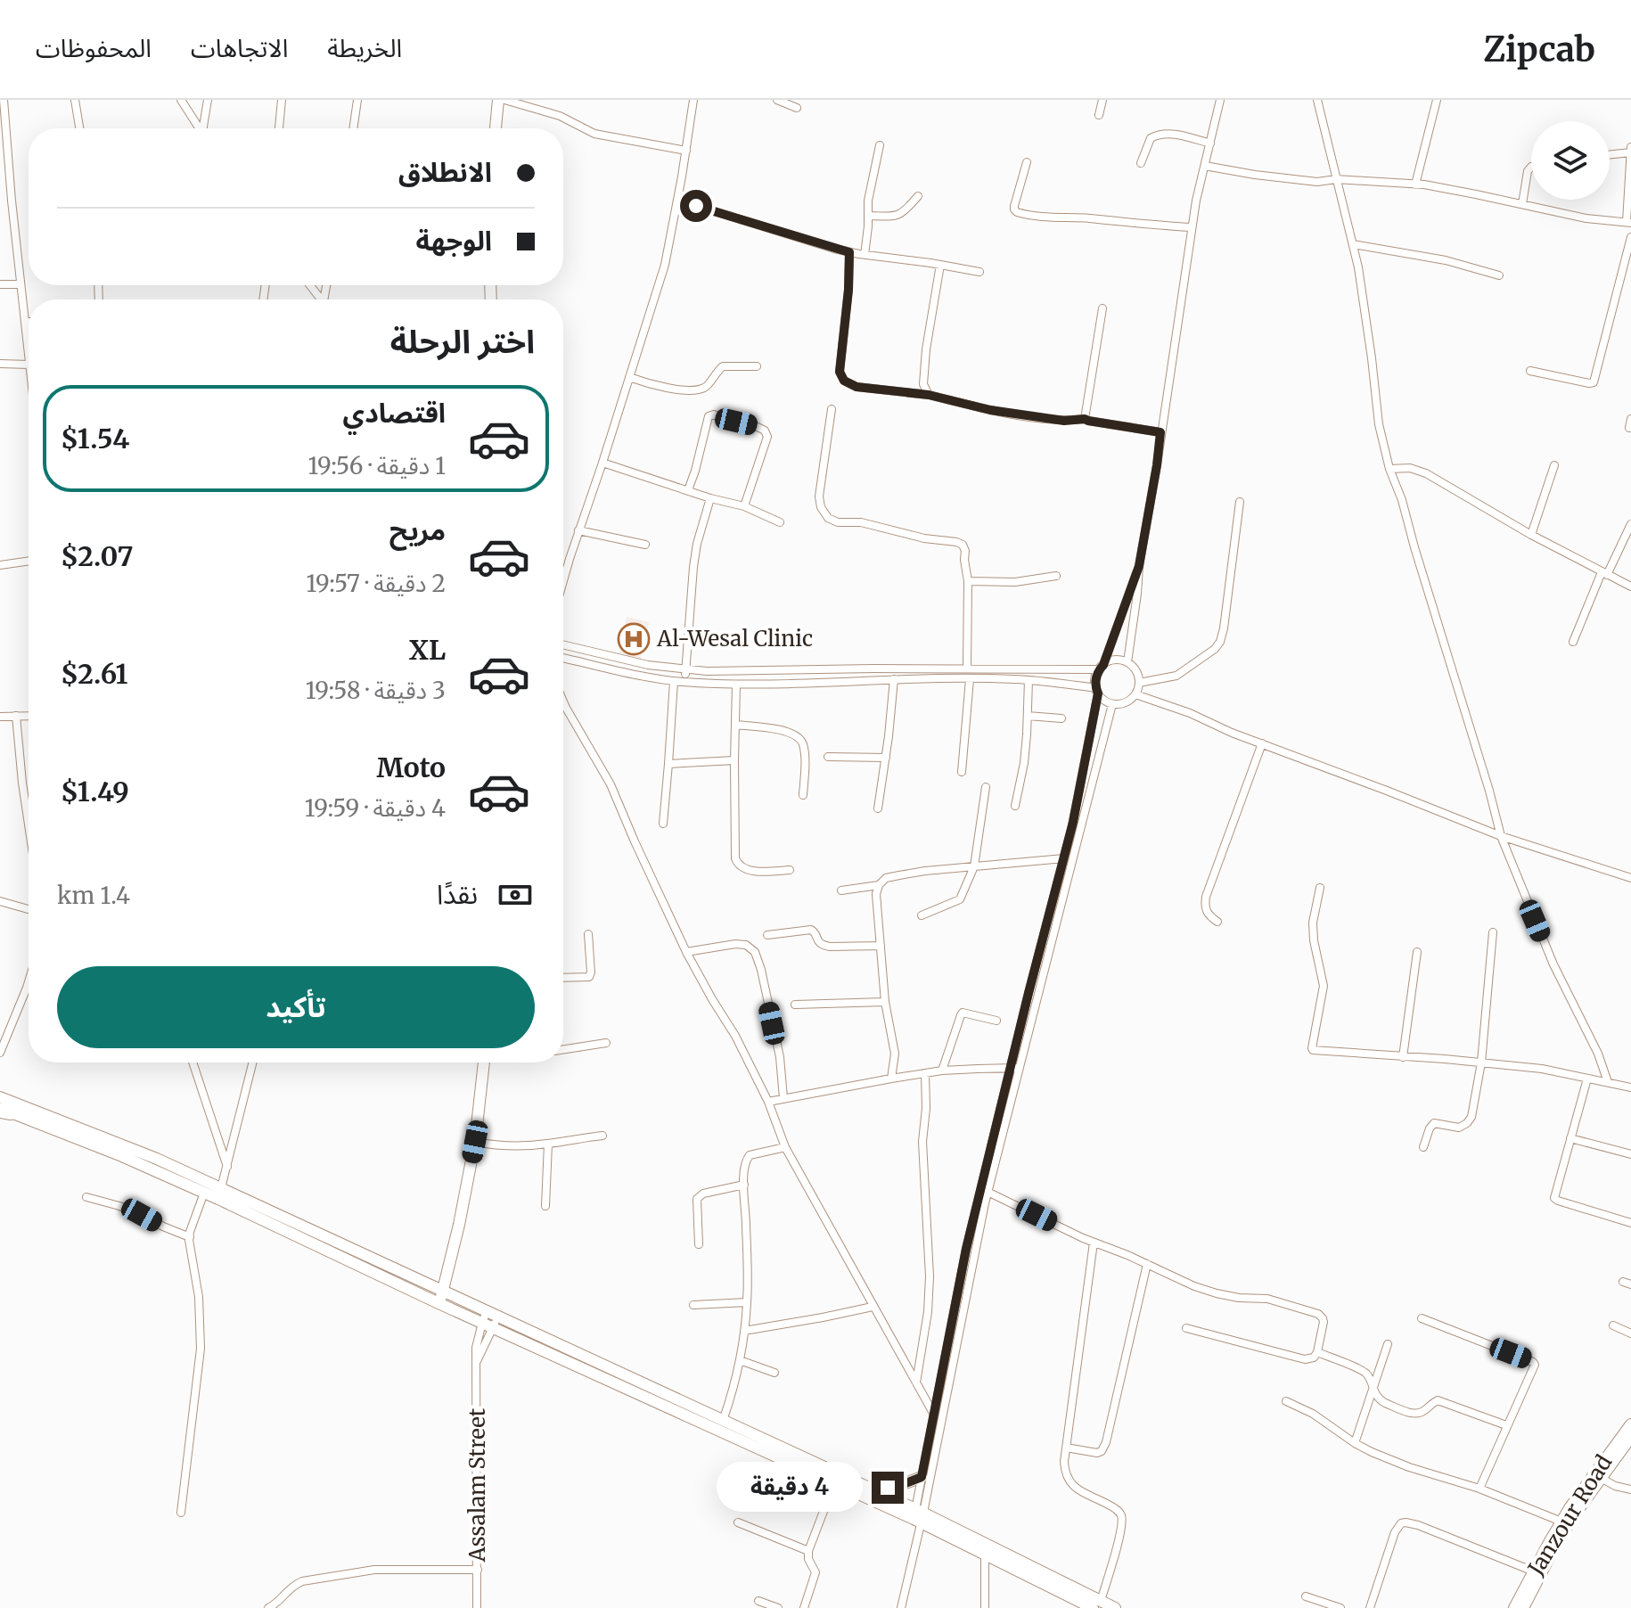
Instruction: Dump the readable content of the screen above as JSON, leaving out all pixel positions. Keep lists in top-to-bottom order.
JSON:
{
  "streets": {
    "main road": ["Janzour Road"],
    "street": ["Assalam Street"]
  },
  "places": {
    "hospital": ["Al-Wesal Clinic"]
  },
  "page": {
    "header": "Zipcab",
    "nav": ["الخريطة", "الاتجاهات", "المحفوظات"],
    "banner": ["الانطلاق", "الوجهة"],
    "heading": "اختر الرحلة",
    "list": [
      {
        "name": "اقتصادي",
        "note": "1 دقيقة · 19:56",
        "value": "$1.54"
      },
      {
        "name": "مريح",
        "note": "2 دقيقة · 19:57",
        "value": "$2.07"
      },
      {
        "name": "XL",
        "note": "3 دقيقة · 19:58",
        "value": "$2.61"
      },
      {
        "name": "Moto",
        "note": "4 دقيقة · 19:59",
        "value": "$1.49"
      }
    ],
    "pay": ["نقدًا", "1.4 km"],
    "buttons": "تأكيد",
    "bubble": "4 دقيقة"
  }
}
